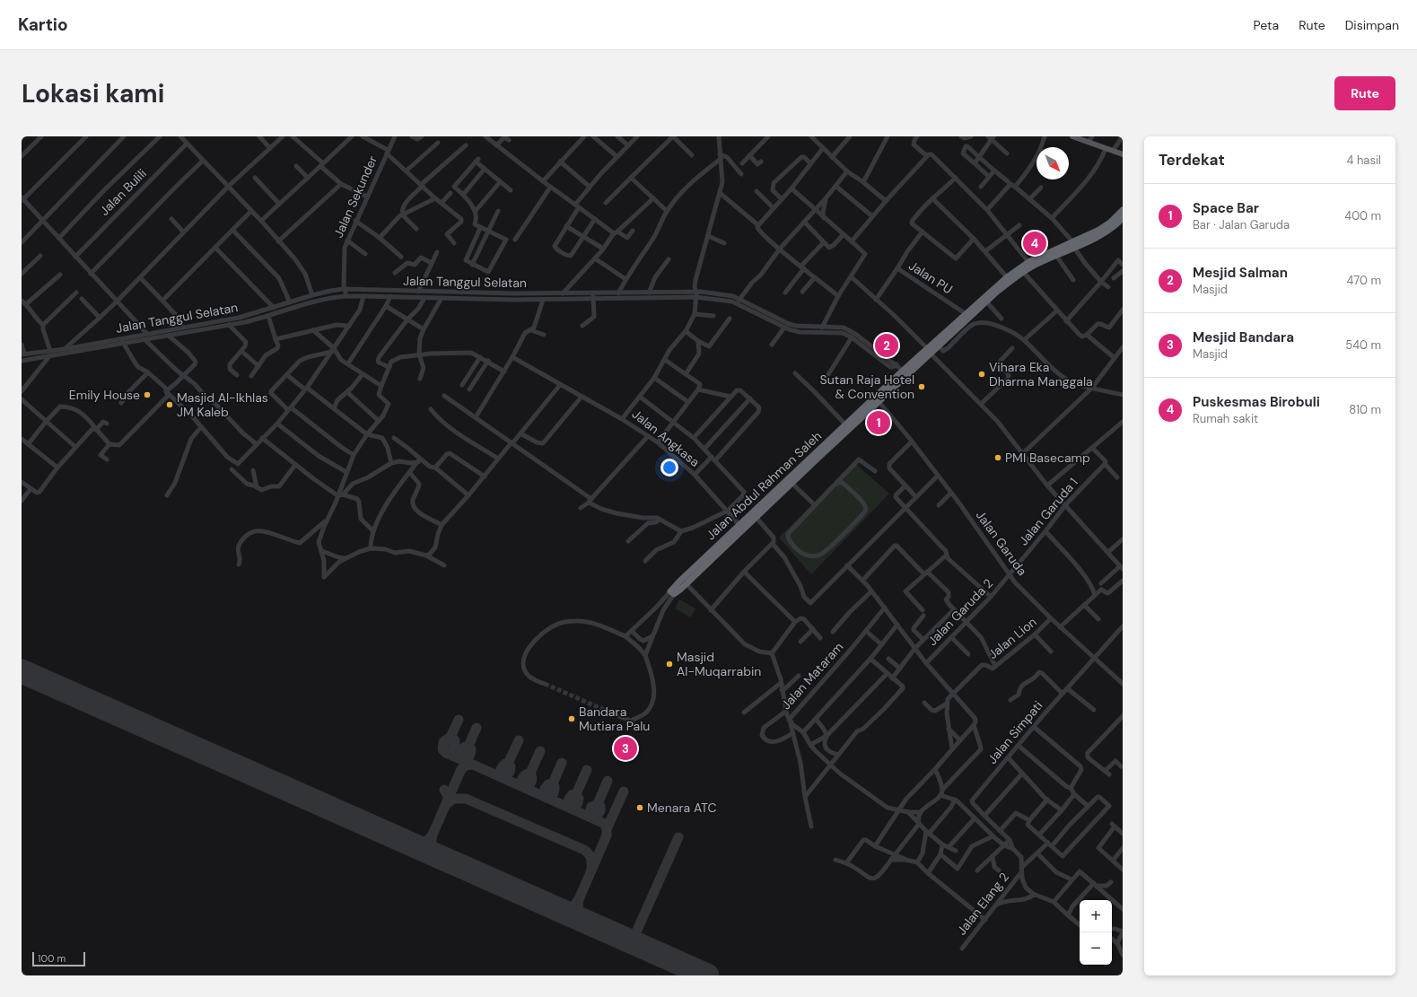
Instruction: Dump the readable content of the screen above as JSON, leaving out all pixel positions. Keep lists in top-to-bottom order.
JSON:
{
  "streets": {
    "highway": ["Jalan Abdul Rahman Saleh"],
    "street": [
      "Jalan Bulili",
      "Jalan Sekunder",
      "Jalan PU",
      "Jalan Tanggul Selatan",
      "Jalan Angkasa",
      "Jalan Garuda 1",
      "Jalan Garuda",
      "Jalan Garuda 2",
      "Jalan Lion",
      "Jalan Mataram",
      "Jalan Simpati",
      "Jalan Elang 2"
    ]
  },
  "crossings": [
    ["Jalan Sekunder", "Jalan Tanggul Selatan"],
    ["Jalan PU", "Jalan Abdul Rahman Saleh"],
    ["Jalan Tanggul Selatan", "Jalan Angkasa"],
    ["Jalan Tanggul Selatan", "Jalan Abdul Rahman Saleh"],
    ["Jalan Angkasa", "Jalan Abdul Rahman Saleh"],
    ["Jalan Abdul Rahman Saleh", "Jalan Garuda"],
    ["Jalan Garuda 1", "Jalan Garuda"],
    ["Jalan Garuda 1", "Jalan Garuda 2"],
    ["Jalan Garuda", "Jalan Garuda 2"],
    ["Jalan Garuda", "Jalan Lion"],
    ["Jalan Garuda", "Jalan Simpati"],
    ["Jalan Simpati", "Jalan Elang 2"]
  ],
  "places": [
    "Vihara Eka Dharma Manggala",
    "Sutan Raja Hotel & Convention",
    "Emily House",
    "Masjid Al-Ikhlas JM Kaleb",
    "PMI Basecamp",
    "Masjid Al-Muqarrabin",
    "Bandara Mutiara Palu",
    "Menara ATC"
  ],
  "scale_bar": "100 m",
  "north": "bottom right",
  "page": {
    "header": "Kartio",
    "nav": ["Peta", "Rute", "Disimpan"],
    "buttons": "Rute",
    "title": "Lokasi kami",
    "heading": ["Terdekat", "4 hasil"],
    "list": [
      {
        "mark": "1",
        "name": "Space Bar",
        "note": "Bar · Jalan Garuda",
        "value": "400 m"
      },
      {
        "mark": "2",
        "name": "Mesjid Salman",
        "note": "Masjid",
        "value": "470 m"
      },
      {
        "mark": "3",
        "name": "Mesjid Bandara",
        "note": "Masjid",
        "value": "540 m"
      },
      {
        "mark": "4",
        "name": "Puskesmas Birobuli",
        "note": "Rumah sakit",
        "value": "810 m"
      }
    ],
    "pins": [
      "4",
      "2",
      "1",
      "3"
    ],
    "map_buttons": ["+", "−"],
    "scale": "100 m"
  }
}
